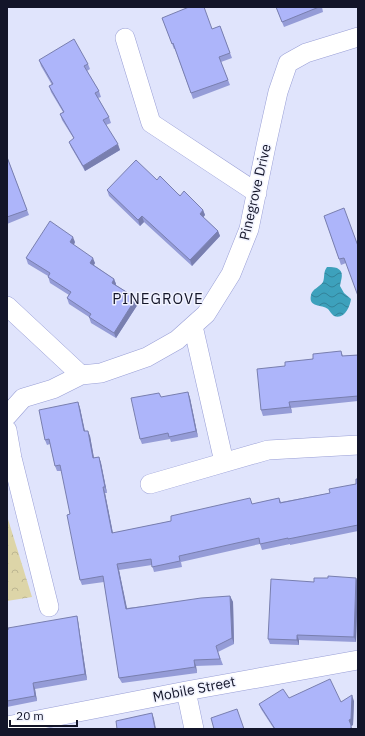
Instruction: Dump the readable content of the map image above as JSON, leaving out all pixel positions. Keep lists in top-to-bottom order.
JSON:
{
  "streets": {
    "street": ["Pinegrove Drive", "Mobile Street"]
  },
  "districts": ["PINEGROVE"],
  "scale_bar": "20 m"
}
